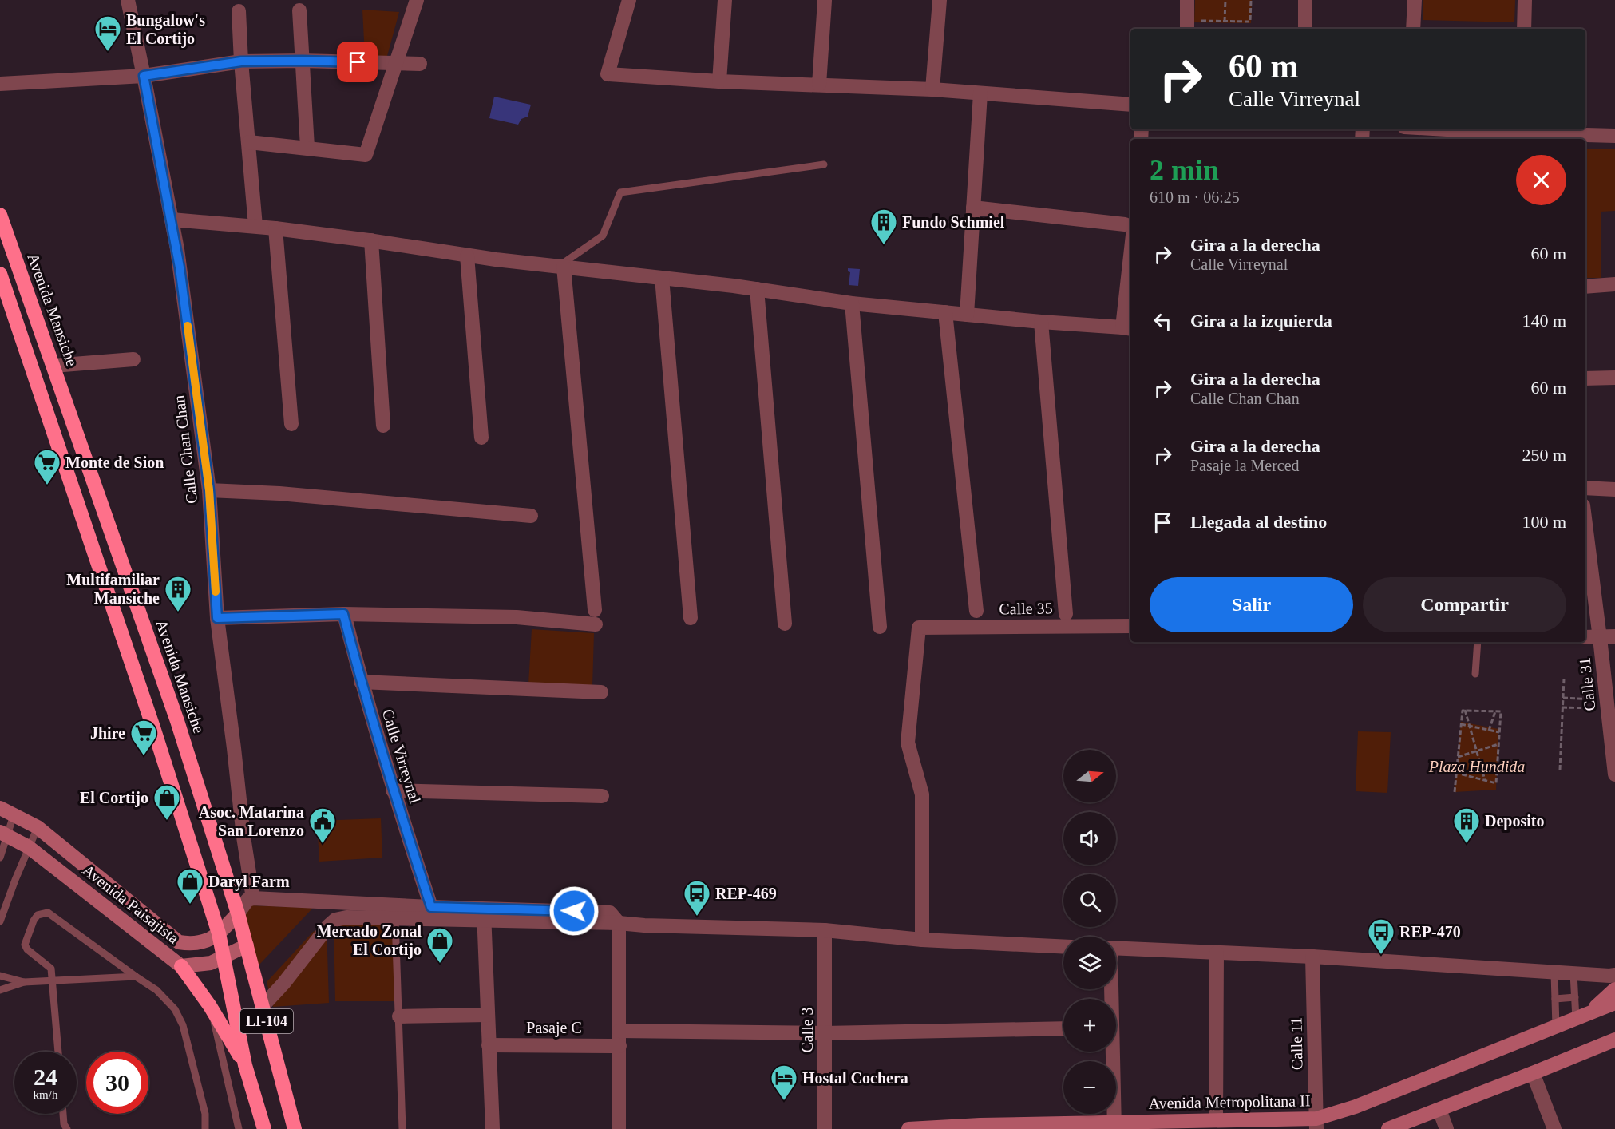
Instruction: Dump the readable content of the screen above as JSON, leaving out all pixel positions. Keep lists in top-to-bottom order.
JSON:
{
  "streets": {
    "highway": ["Avenida Mansiche", "LI-104"],
    "main road": ["Avenida Paisajista", "Avenida Metropolitana II"],
    "street": [
      "Calle Chan Chan",
      "Calle 35",
      "Calle 31",
      "Calle Virreynal",
      "Pasaje C",
      "Calle 3",
      "Calle 11"
    ]
  },
  "crossings": [
    ["Avenida Mansiche", "Avenida Paisajista"],
    ["Avenida Paisajista", "LI-104"],
    ["Calle 11", "Avenida Metropolitana II"]
  ],
  "parks": ["Plaza Hundida"],
  "places": {
    "hotel": ["Bungalow's El Cortijo", "Hostal Cochera"],
    "building": ["Fundo Schmiel", "Multifamiliar Mansiche", "Deposito"],
    "supermarket": ["Monte de Sion", "Jhire"],
    "shop": ["El Cortijo", "Daryl Farm", "Mercado Zonal El Cortijo"],
    "public building": ["Asoc. Matarina San Lorenzo"],
    "bus stop": ["REP-469", "REP-470"]
  },
  "north": "right",
  "page": {
    "turn": ["60 m", "Calle Virreynal"],
    "heading": ["2 min", "610 m · 06:25"],
    "list": [
      {
        "name": "Gira a la derecha",
        "note": "Calle Virreynal",
        "value": "60 m"
      },
      {
        "name": "Gira a la izquierda",
        "value": "140 m"
      },
      {
        "name": "Gira a la derecha",
        "note": "Calle Chan Chan",
        "value": "60 m"
      },
      {
        "name": "Gira a la derecha",
        "note": "Pasaje la Merced",
        "value": "250 m"
      },
      {
        "name": "Llegada al destino",
        "value": "100 m"
      }
    ],
    "buttons": ["Salir", "Compartir"],
    "map_buttons": ["+", "−"],
    "speed": "24 km/h",
    "limit": "30"
  }
}
